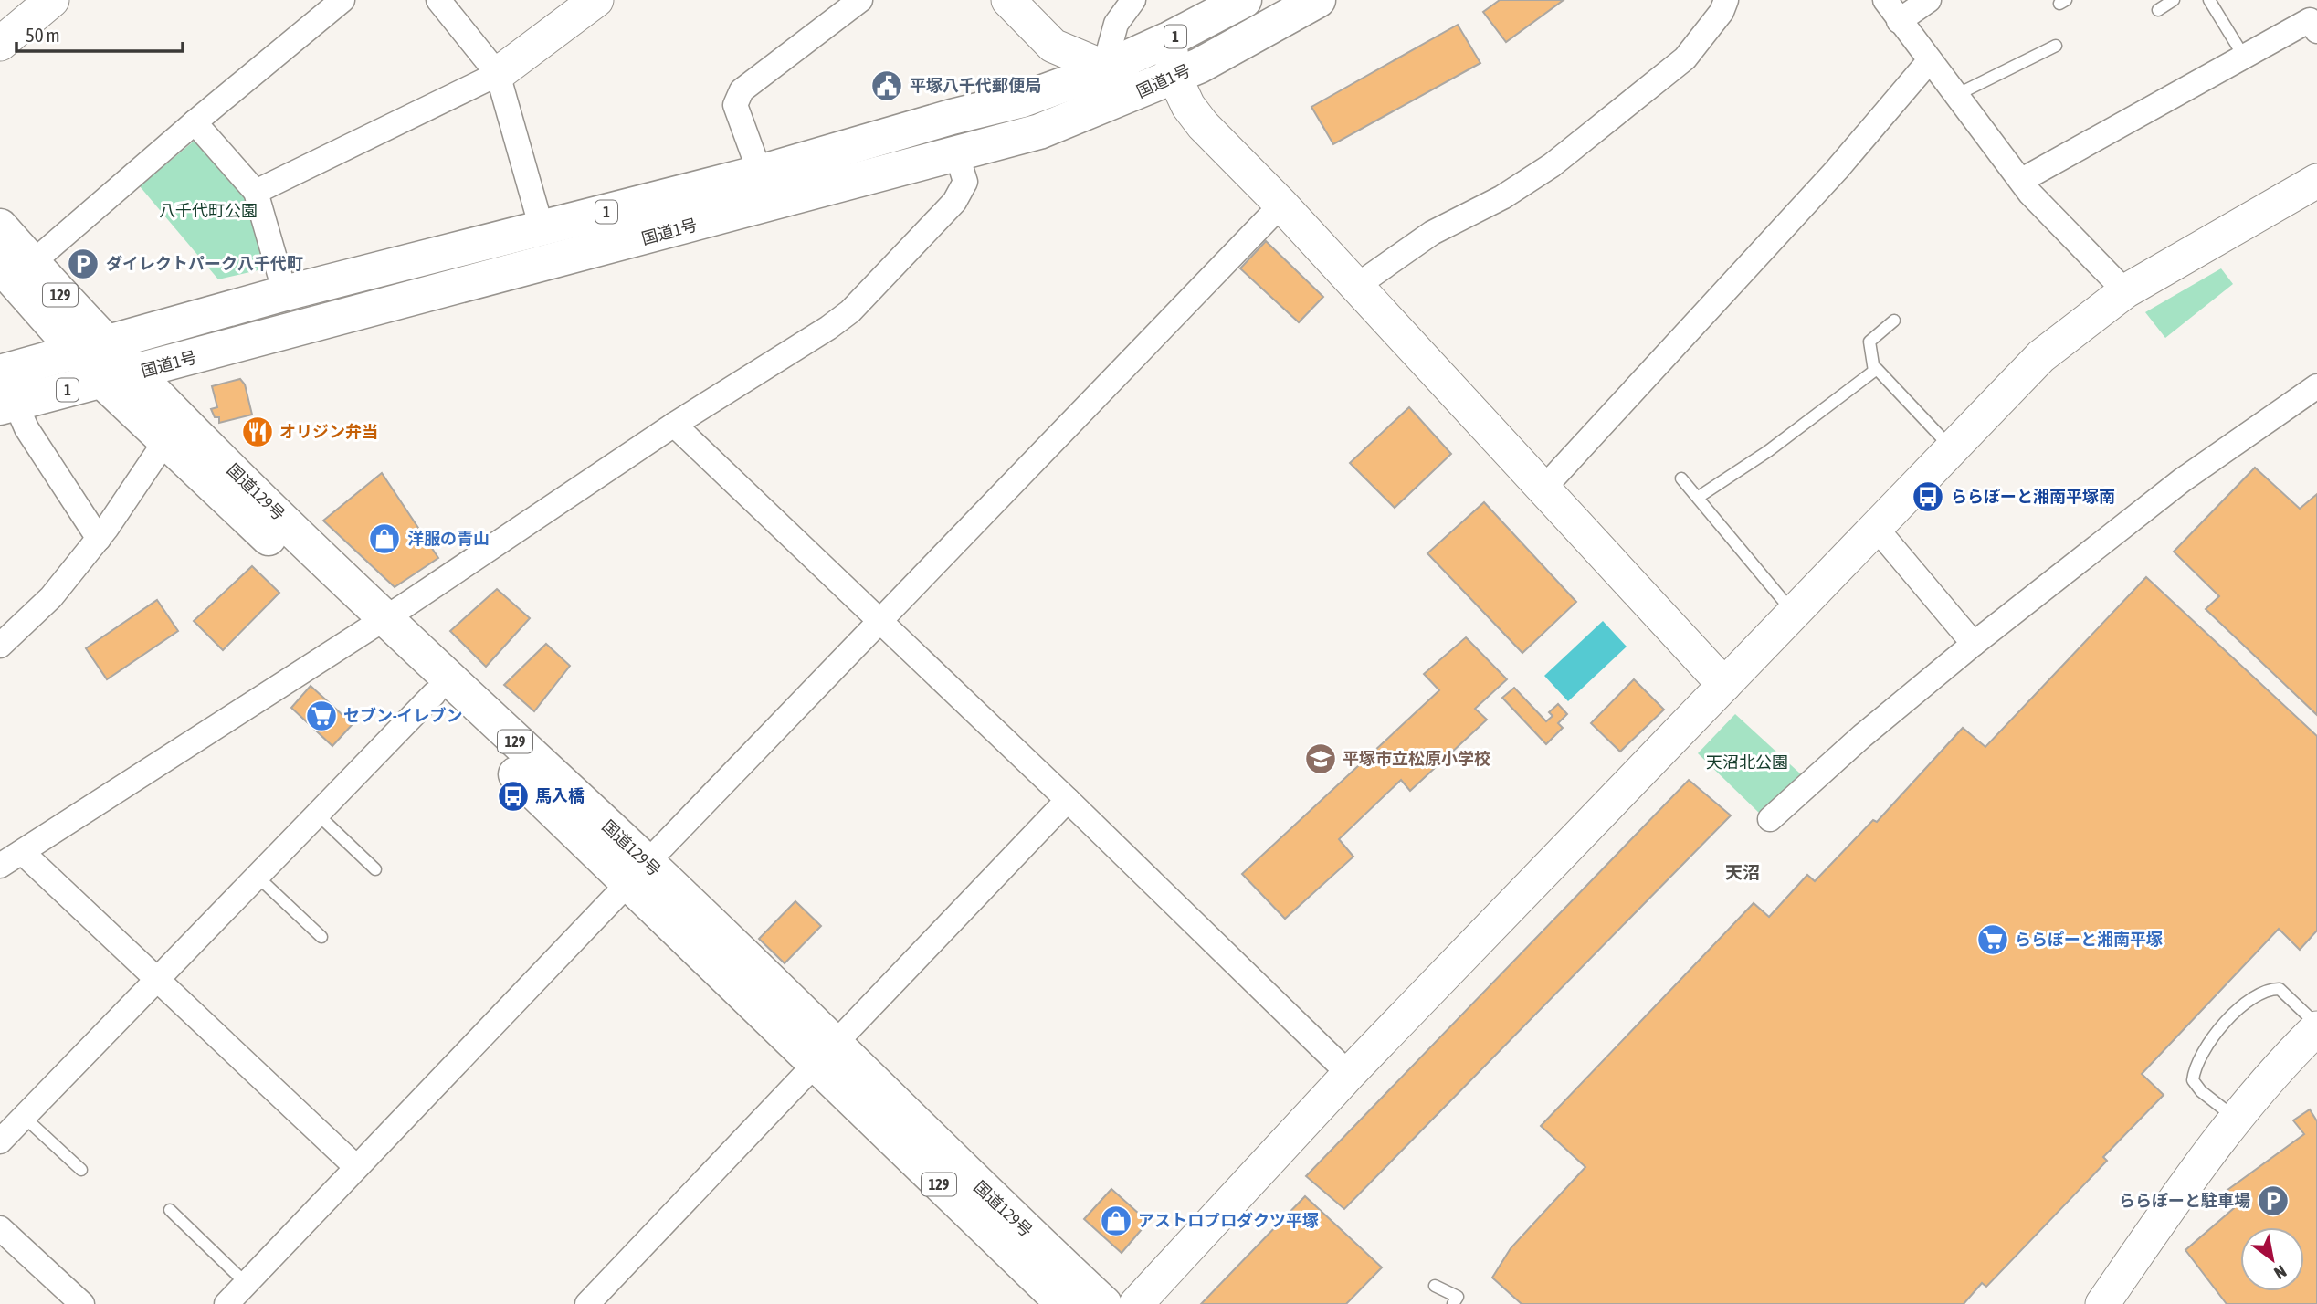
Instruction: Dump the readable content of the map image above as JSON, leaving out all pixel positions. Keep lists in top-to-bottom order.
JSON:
{
  "streets": {
    "highway": [
      "1",
      "国道1号",
      "129",
      "国道129号"
    ]
  },
  "crossings": [
    ["国道1号", "国道129号"]
  ],
  "districts": ["天沼"],
  "parks": ["八千代町公園", "天沼北公園"],
  "places": {
    "public building": ["平塚八千代郵便局"],
    "parking": ["ダイレクトパーク八千代町", "ららぽーと駐車場"],
    "restaurant": ["オリジン弁当"],
    "bus stop": ["ららぽーと湘南平塚南", "馬入橋"],
    "shop": ["洋服の青山", "アストロプロダクツ平塚"],
    "supermarket": ["セブン-イレブン", "ららぽーと湘南平塚"],
    "school or university": ["平塚市立松原小学校"]
  },
  "scale_bar": "50 m",
  "north": "bottom right"
}
